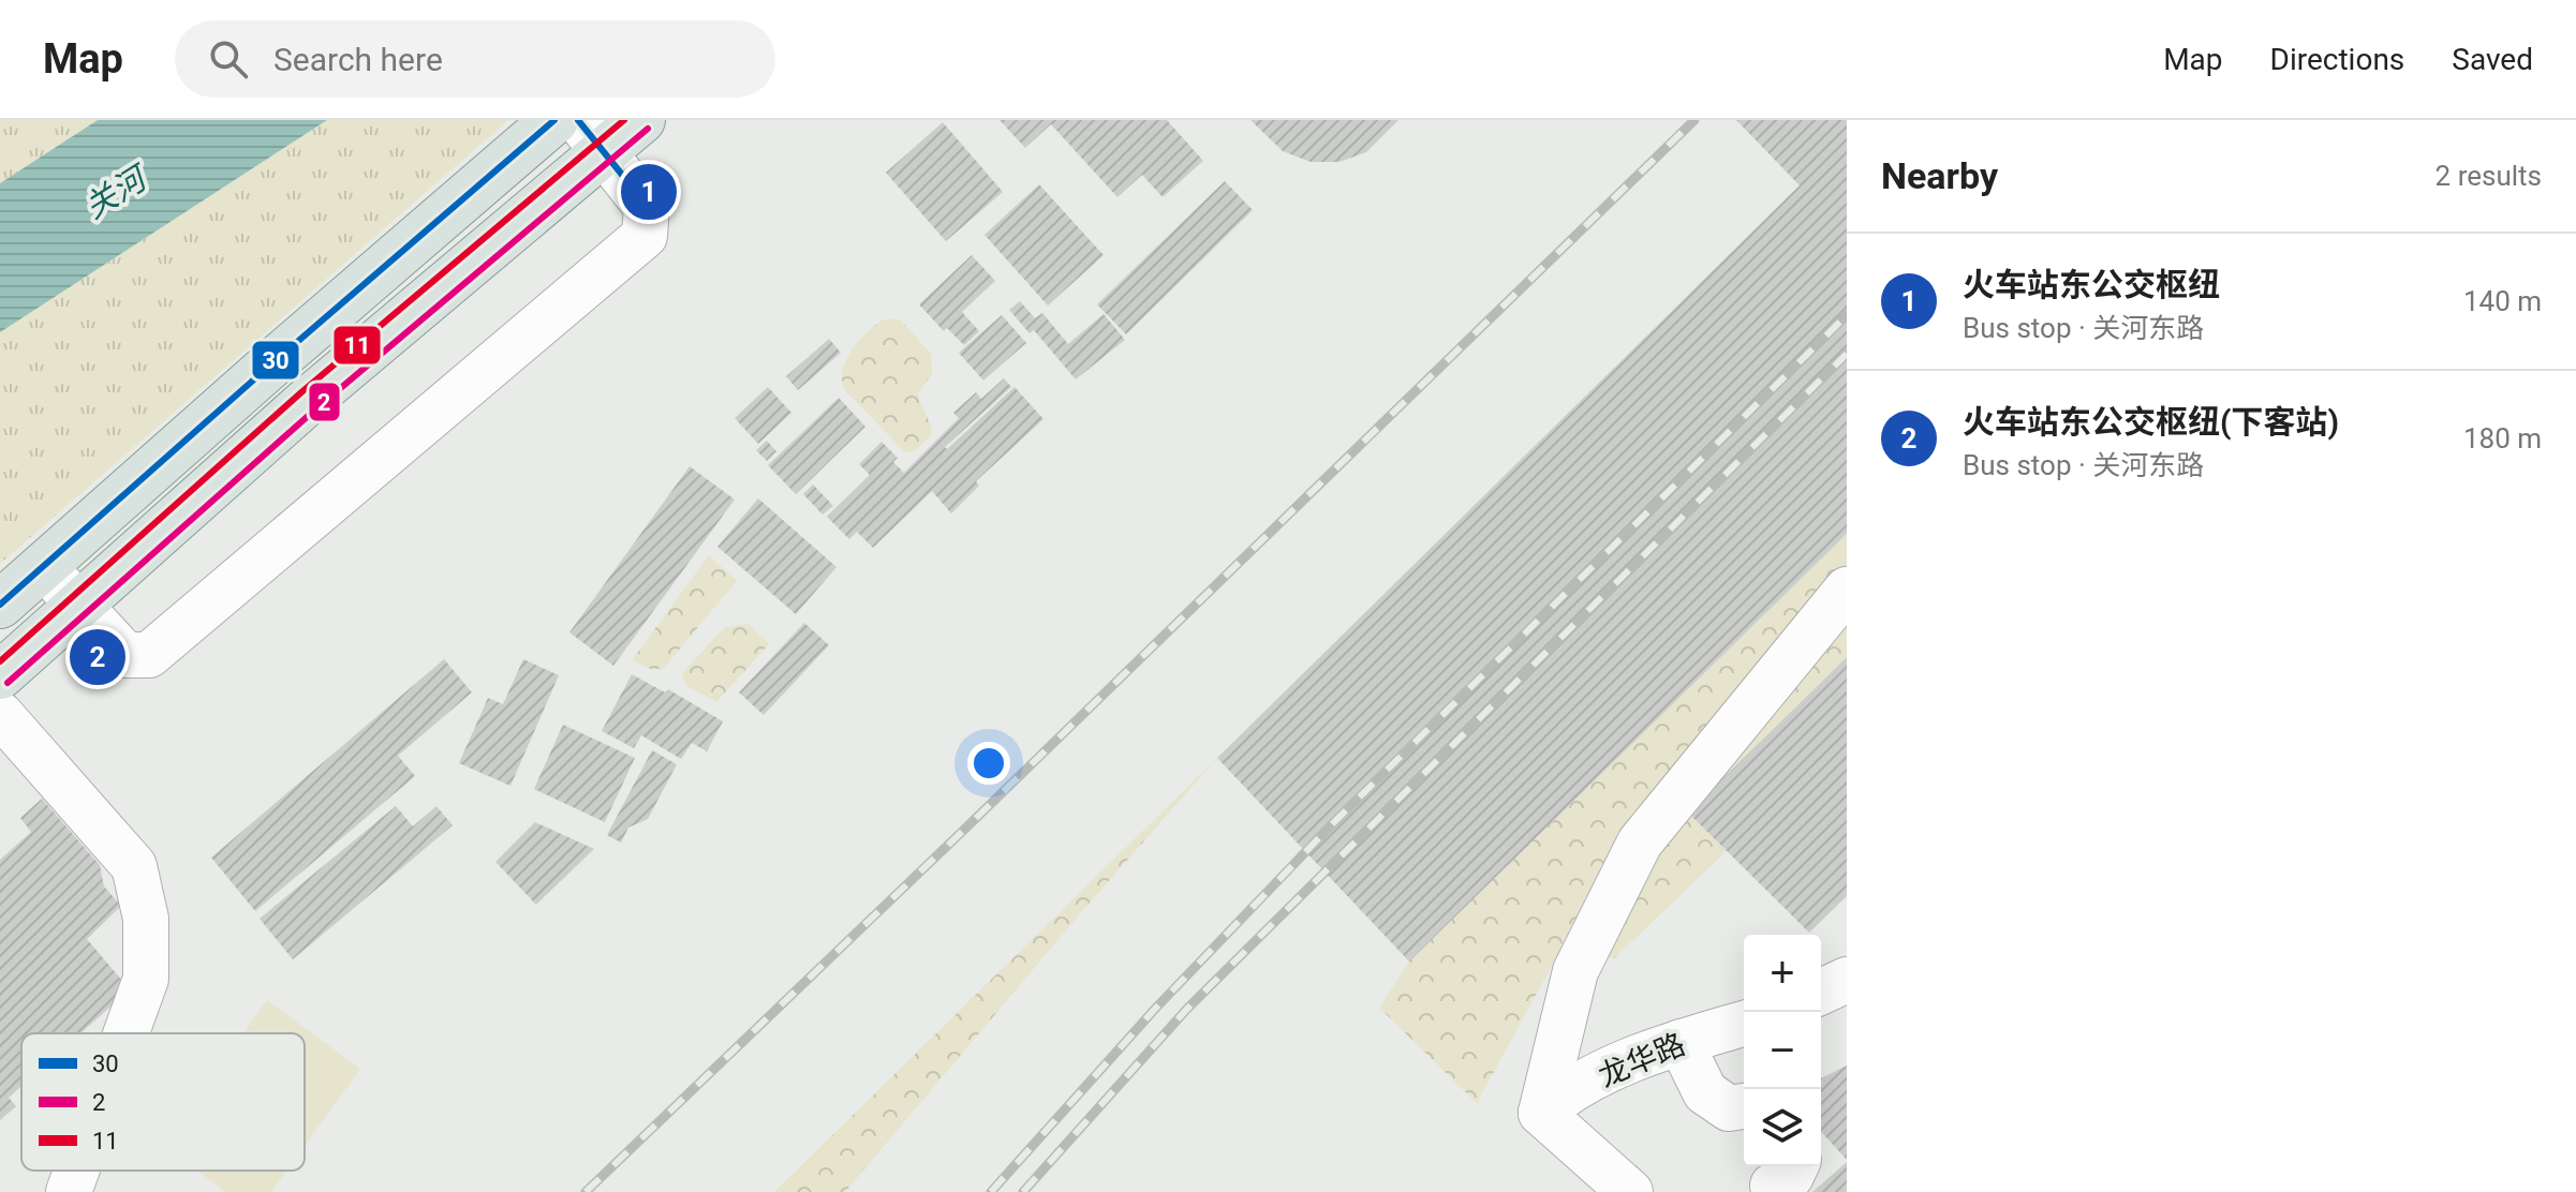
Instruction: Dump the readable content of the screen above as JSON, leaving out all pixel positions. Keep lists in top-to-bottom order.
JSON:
{
  "streets": {
    "street": ["龙华路"]
  },
  "water": ["关河"],
  "lines": ["transit line 30", "transit line 11", "transit line 2"],
  "legend": ["30", "2", "11"],
  "page": {
    "header": "Map",
    "search": "Search here",
    "nav": ["Map", "Directions", "Saved"],
    "heading": ["Nearby", "2 results"],
    "pins": ["1", "2"],
    "list": [
      {
        "mark": "1",
        "name": "火车站东公交枢纽",
        "note": "Bus stop · 关河东路",
        "value": "140 m"
      },
      {
        "mark": "2",
        "name": "火车站东公交枢纽(下客站)",
        "note": "Bus stop · 关河东路",
        "value": "180 m"
      }
    ],
    "map_buttons": ["+", "−"]
  }
}
